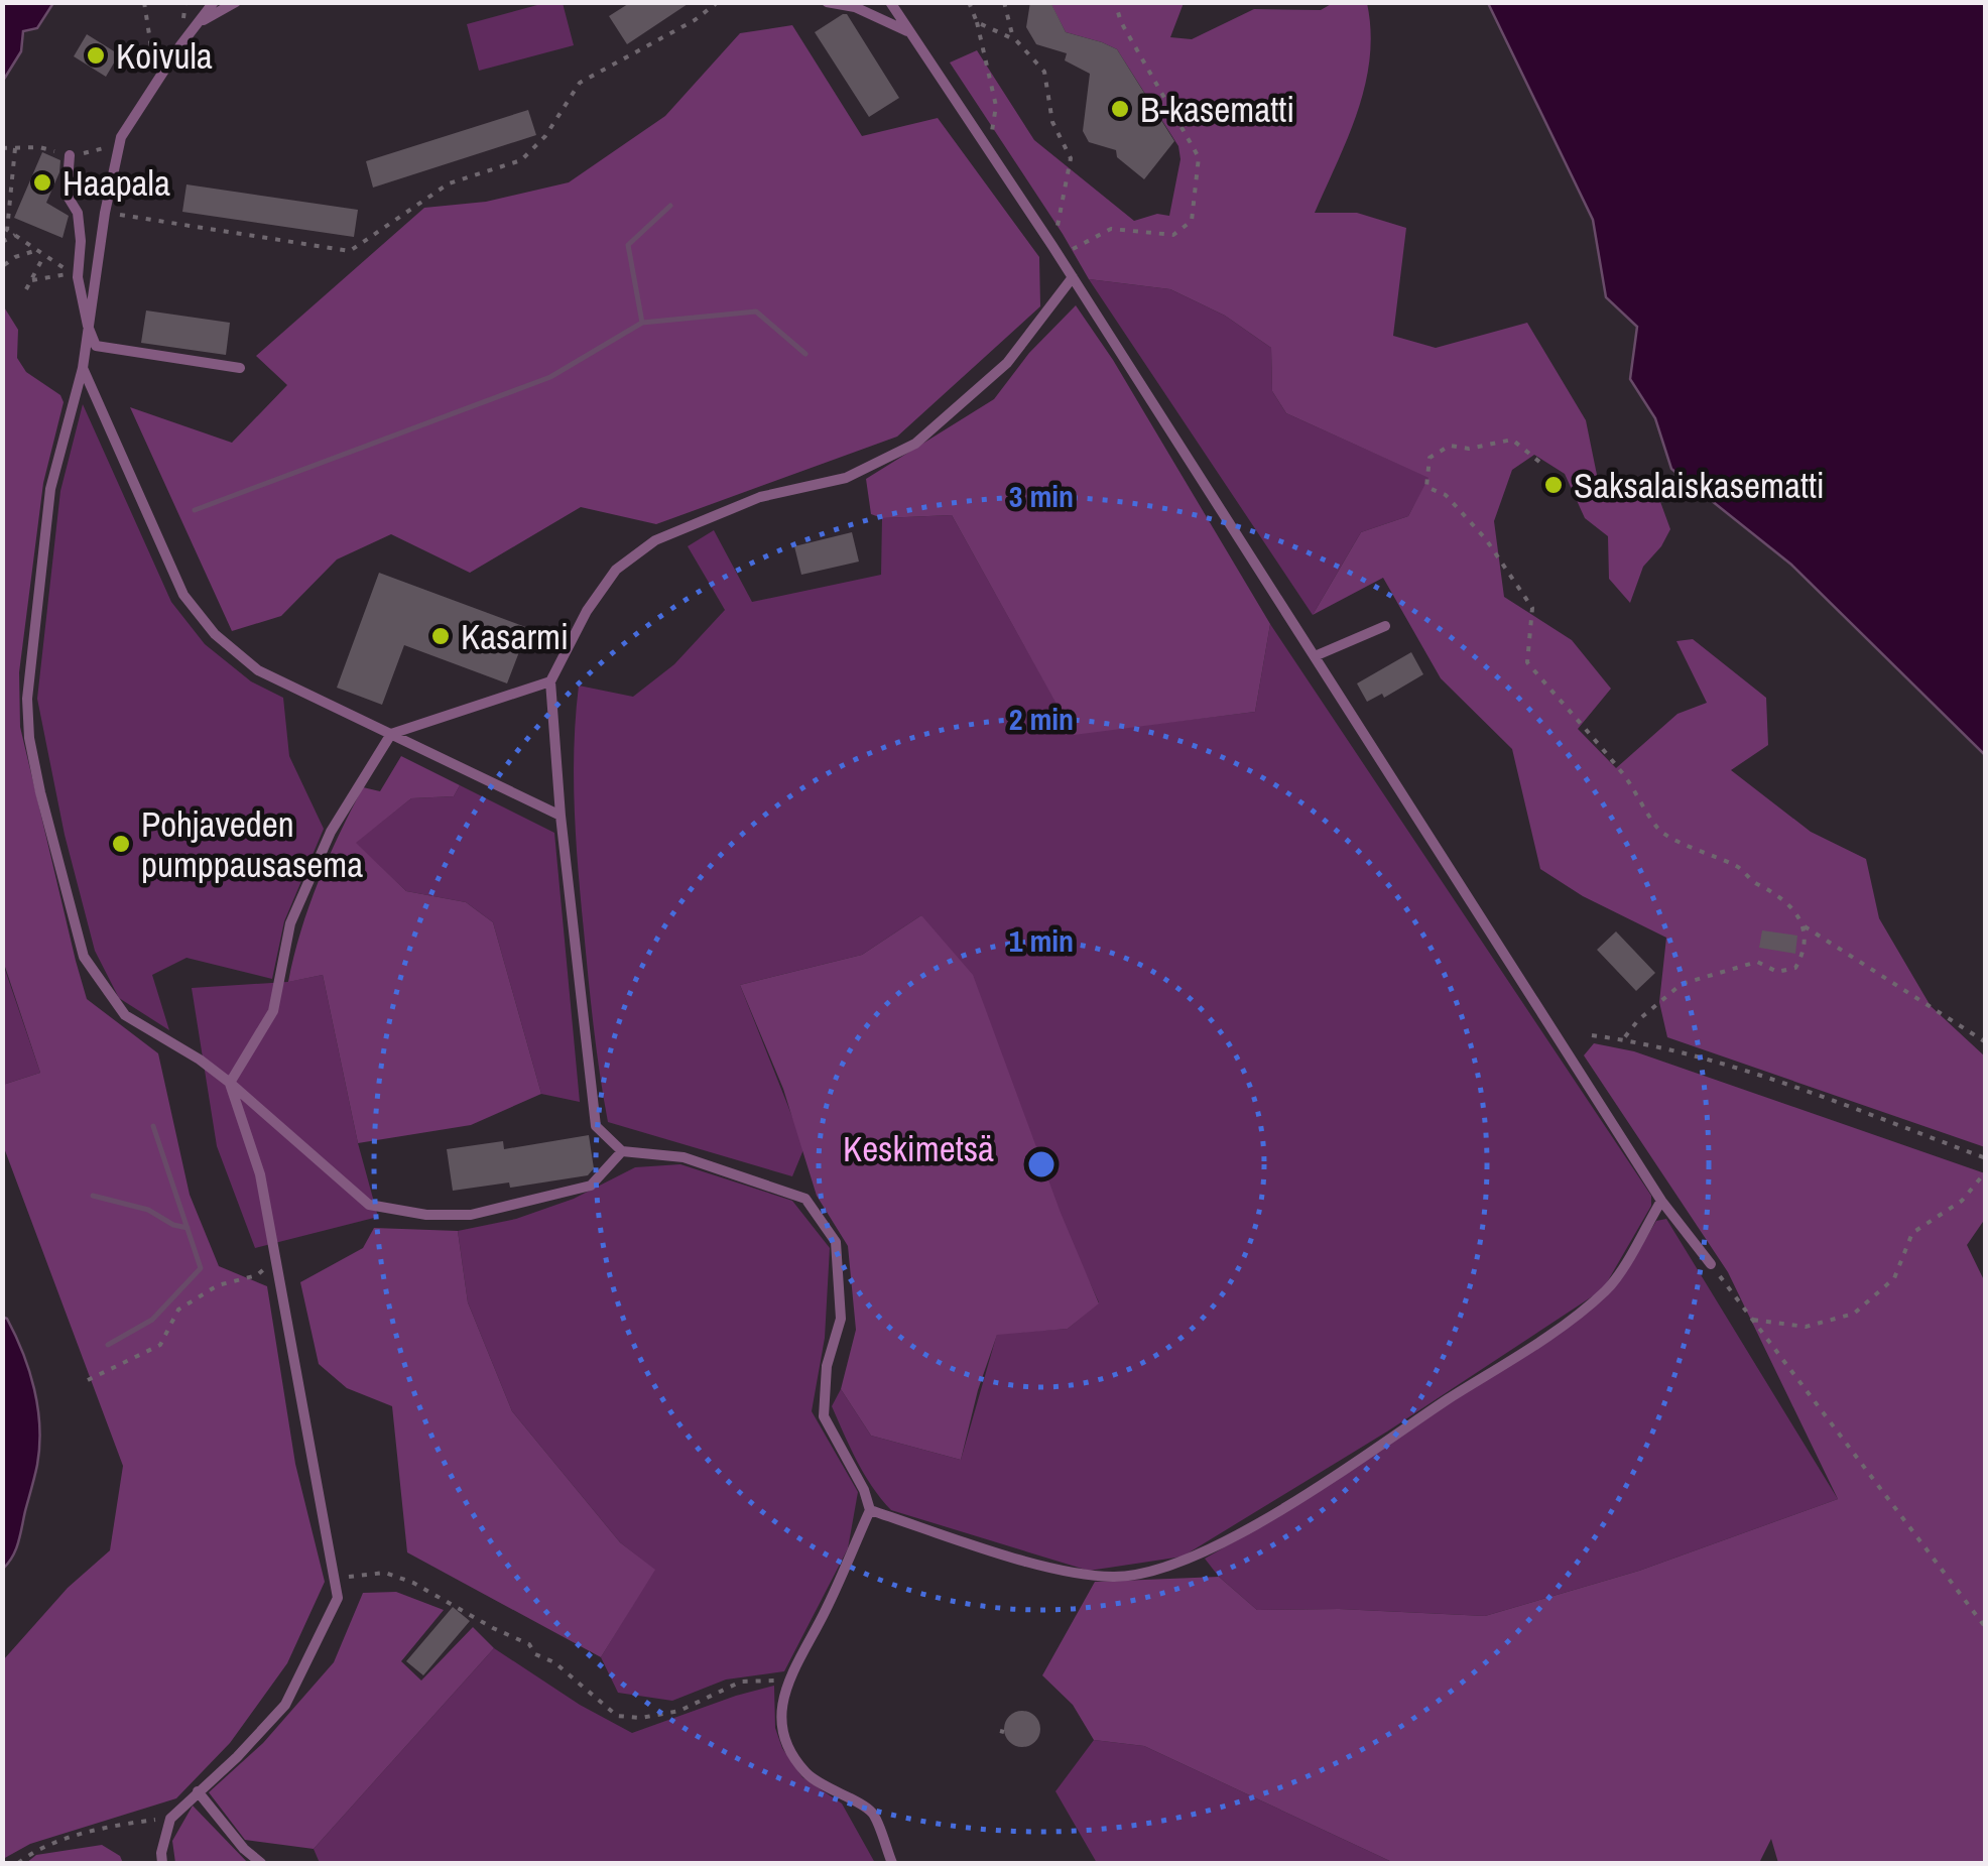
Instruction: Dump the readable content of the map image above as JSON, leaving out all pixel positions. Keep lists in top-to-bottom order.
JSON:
{
  "parks": ["Keskimetsä"],
  "places": [
    "Koivula",
    "B-kasematti",
    "Haapala",
    "Saksalaiskasematti",
    "Kasarmi",
    "Pohjaveden pumppausasema"
  ],
  "rings": ["3 min", "2 min", "1 min"]
}
